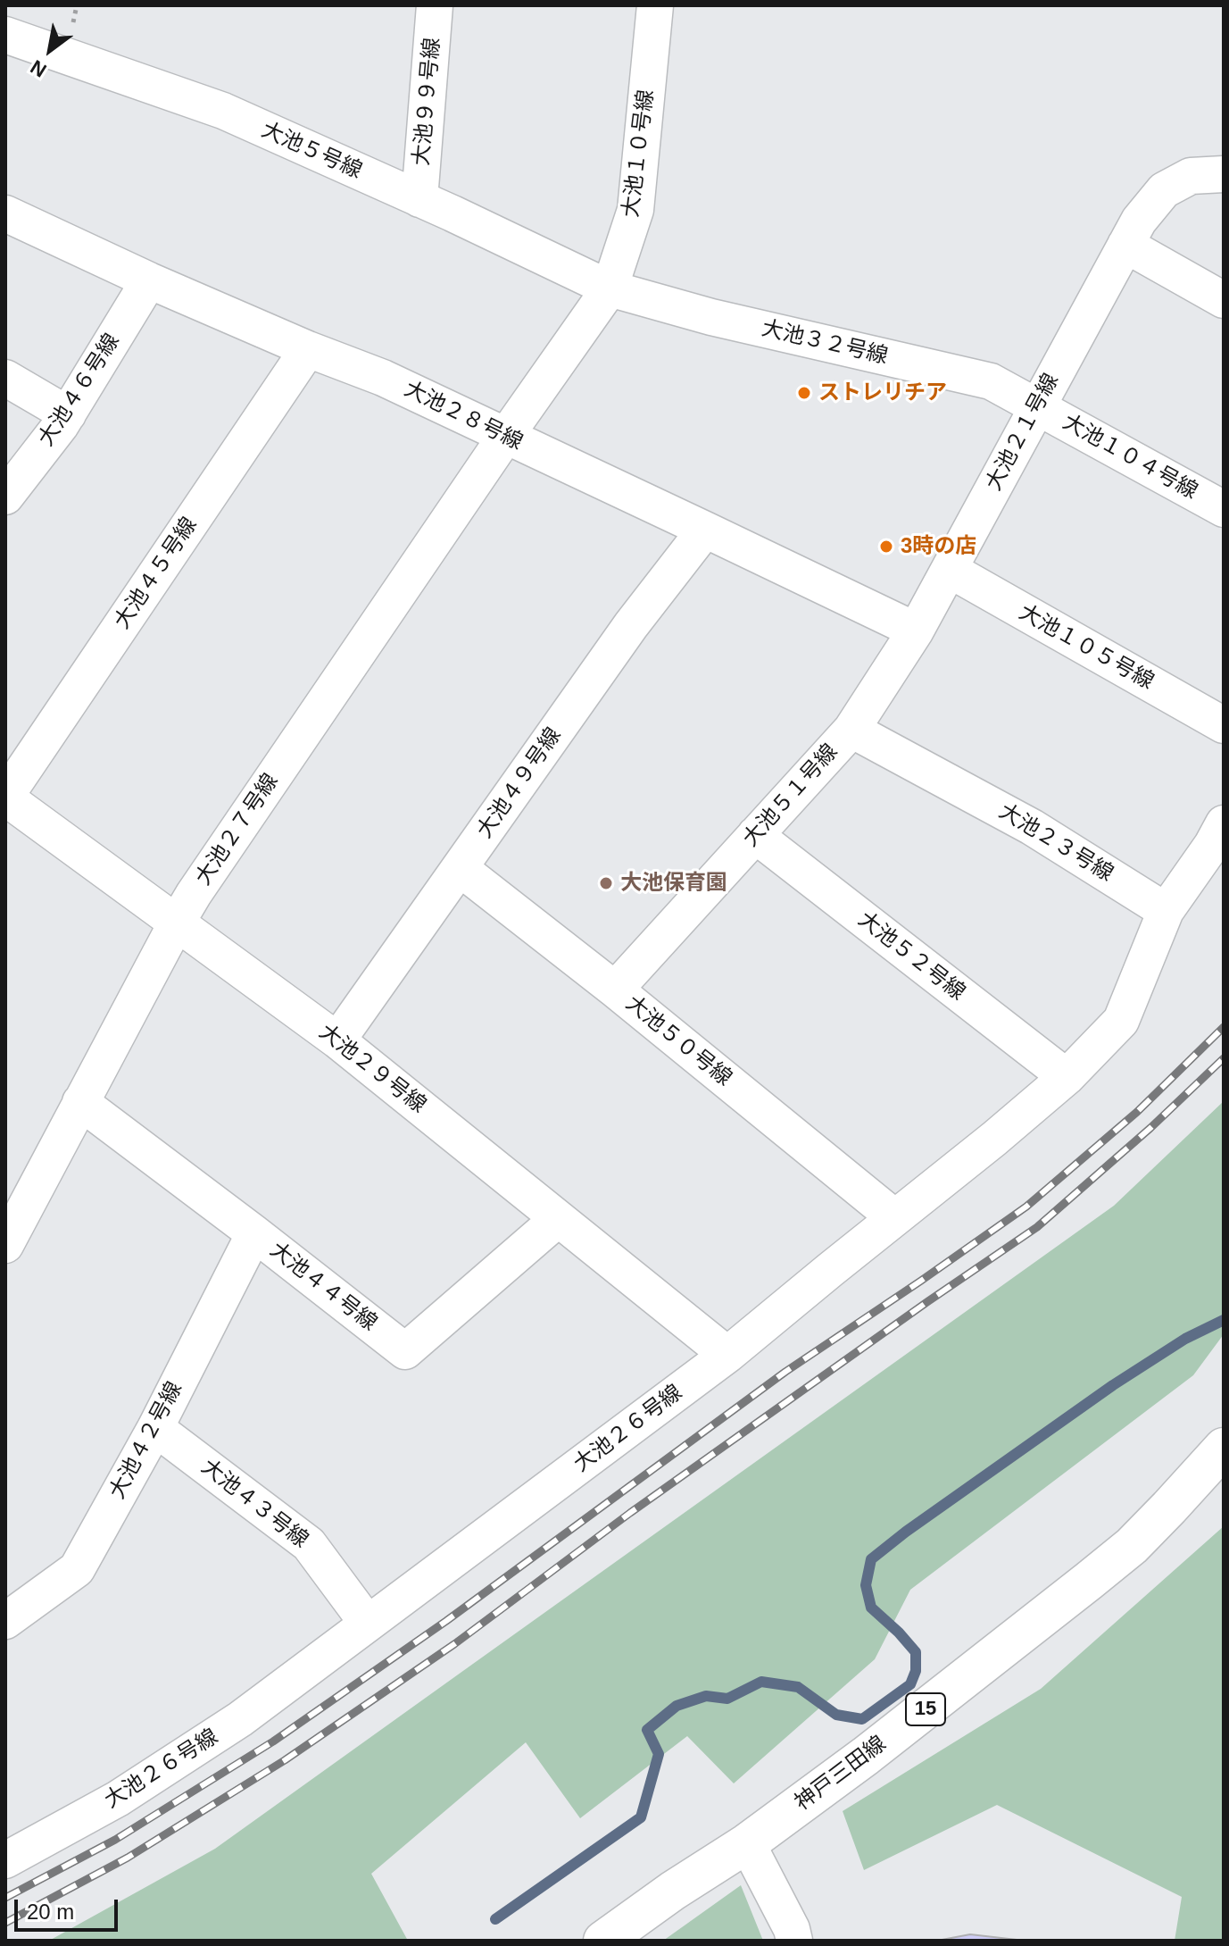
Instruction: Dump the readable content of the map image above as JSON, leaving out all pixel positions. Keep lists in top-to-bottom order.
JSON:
{
  "streets": {
    "main road": ["15", "神戸三田線"],
    "street": [
      "大池９９号線",
      "大池５号線",
      "大池１０号線",
      "大池３２号線",
      "大池４６号線",
      "大池２８号線",
      "大池２１号線",
      "大池１０４号線",
      "大池４５号線",
      "大池１０５号線",
      "大池４９号線",
      "大池５１号線",
      "大池２７号線",
      "大池２３号線",
      "大池５２号線",
      "大池５０号線",
      "大池２９号線",
      "大池４４号線",
      "大池２６号線",
      "大池４２号線",
      "大池４３号線"
    ]
  },
  "crossings": [
    ["大池９９号線", "大池５号線"],
    ["大池５号線", "大池１０号線"],
    ["大池５号線", "大池３２号線"],
    ["大池１０号線", "大池３２号線"],
    ["大池１０号線", "大池２８号線"],
    ["大池１０号線", "大池２７号線"],
    ["大池３２号線", "大池２１号線"],
    ["大池３２号線", "大池１０４号線"],
    ["大池４６号線", "大池２８号線"],
    ["大池２８号線", "大池２１号線"],
    ["大池２８号線", "大池４５号線"],
    ["大池２８号線", "大池４９号線"],
    ["大池２８号線", "大池２７号線"],
    ["大池２１号線", "大池１０４号線"],
    ["大池２１号線", "大池１０５号線"],
    ["大池２１号線", "大池５１号線"],
    ["大池２１号線", "大池２３号線"],
    ["大池４５号線", "大池２９号線"],
    ["大池４９号線", "大池５０号線"],
    ["大池４９号線", "大池２９号線"],
    ["大池５１号線", "大池２３号線"],
    ["大池５１号線", "大池５２号線"],
    ["大池５１号線", "大池５０号線"],
    ["大池２７号線", "大池２９号線"],
    ["大池２７号線", "大池４４号線"],
    ["大池２３号線", "大池２６号線"],
    ["大池５２号線", "大池２６号線"],
    ["大池５０号線", "大池２６号線"],
    ["大池２９号線", "大池４４号線"],
    ["大池２９号線", "大池２６号線"],
    ["大池４４号線", "大池４２号線"],
    ["大池２６号線", "大池４３号線"],
    ["大池４２号線", "大池４３号線"]
  ],
  "places": ["ストレリチア", "3時の店", "大池保育園"],
  "scale_bar": "20 m",
  "north": "bottom left"
}
